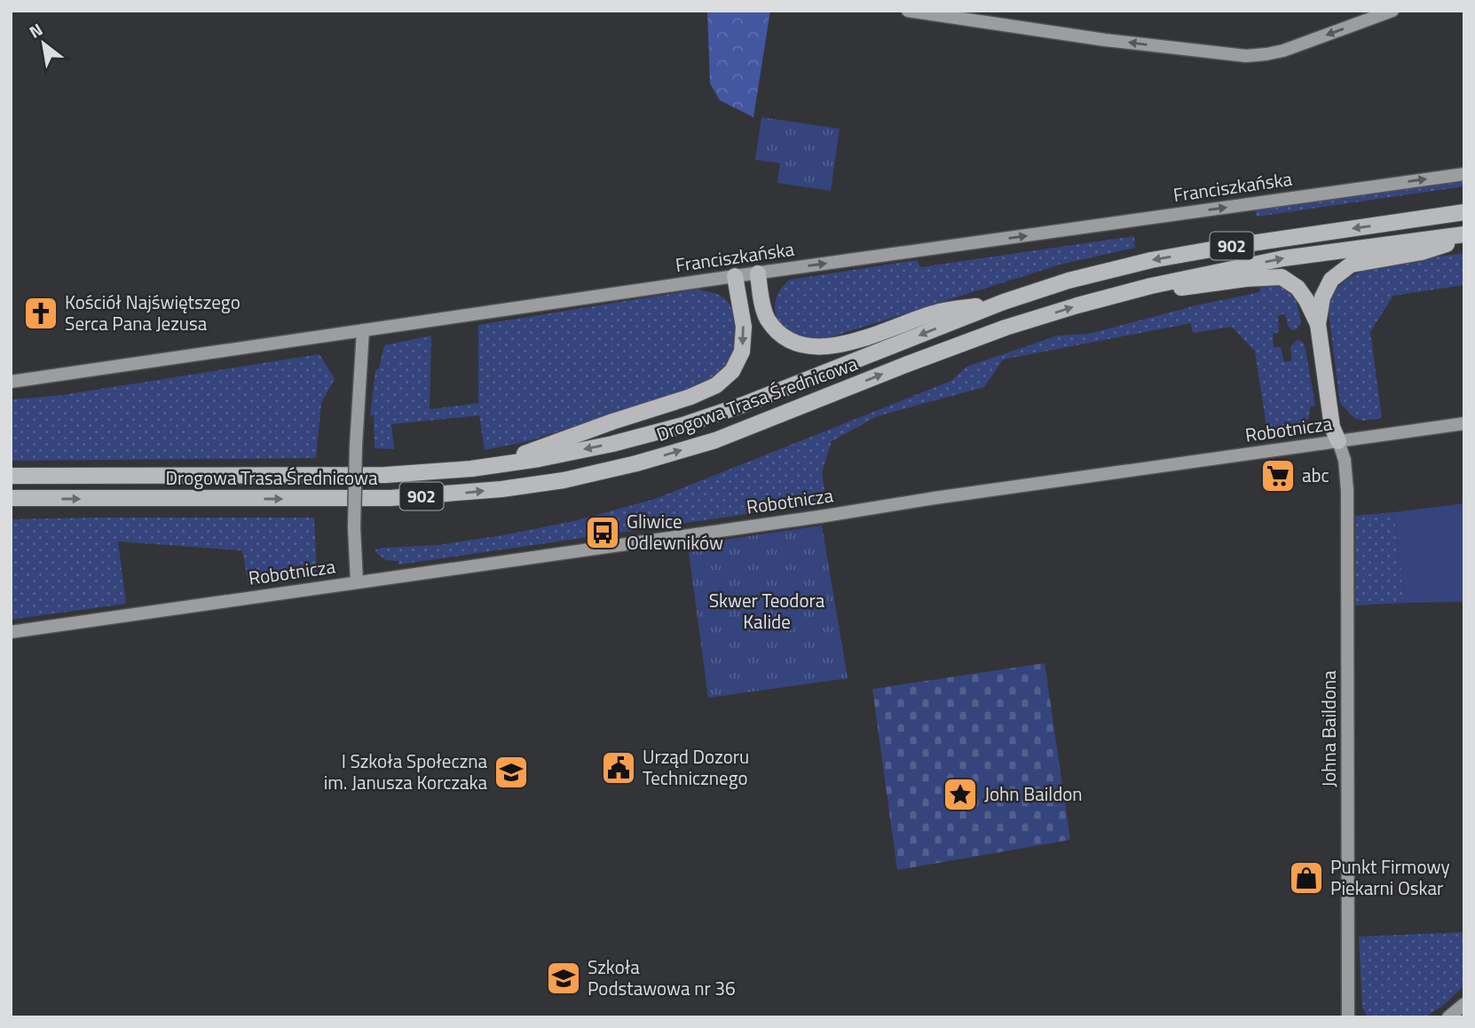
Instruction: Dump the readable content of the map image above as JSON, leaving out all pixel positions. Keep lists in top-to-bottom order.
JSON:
{
  "streets": {
    "main road": ["902", "Drogowa Trasa Średnicowa"],
    "street": ["Franciszkańska", "Robotnicza", "Johna Baildona"]
  },
  "crossings": [
    ["Robotnicza", "Johna Baildona"]
  ],
  "one_way": ["Franciszkańska"],
  "parks": ["Skwer Teodora Kalide"],
  "places": {
    "church": ["Kościół Najświętszego Serca Pana Jezusa"],
    "supermarket": ["abc"],
    "bus stop": ["Gliwice Odlewników"],
    "public building": ["Urząd Dozoru Technicznego"],
    "school or university": ["I Szkoła Społeczna im. Janusza Korczaka", "Szkoła Podstawowa nr 36"],
    "place": ["John Baildon"],
    "shop": ["Punkt Firmowy Piekarni Oskar"]
  },
  "north": "top left"
}
